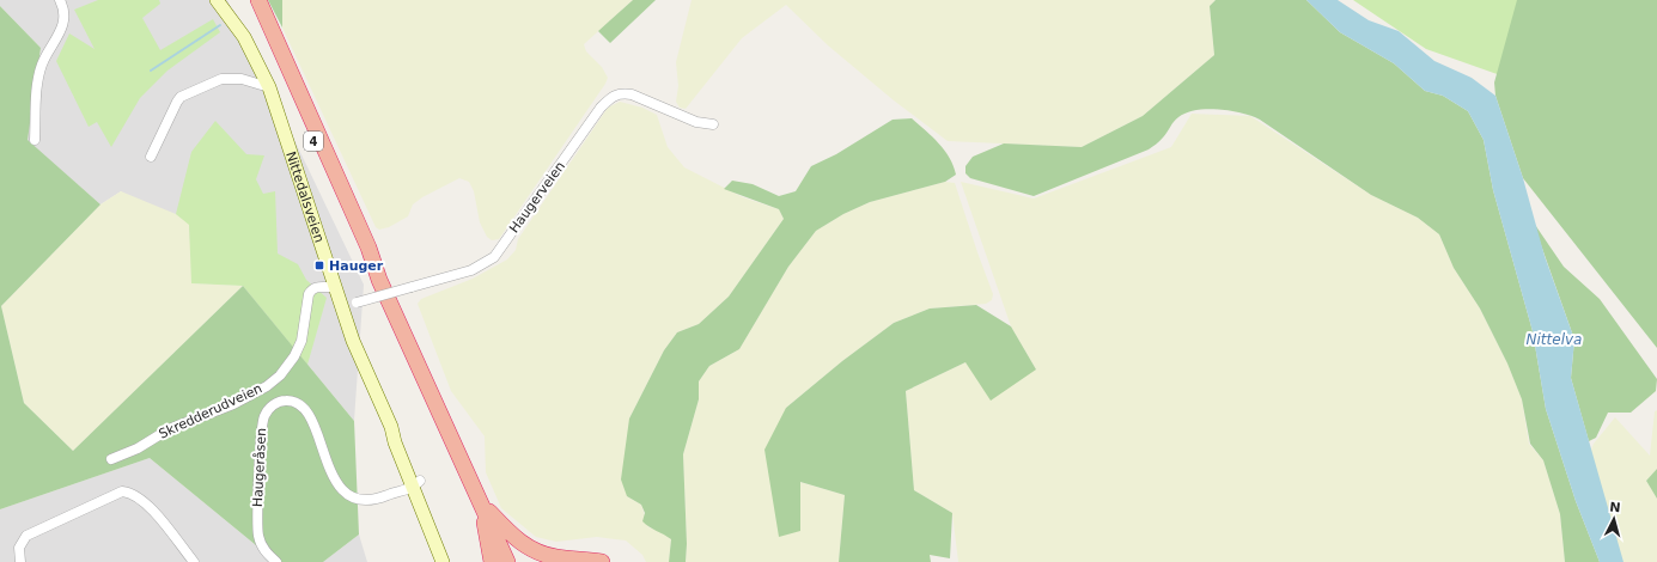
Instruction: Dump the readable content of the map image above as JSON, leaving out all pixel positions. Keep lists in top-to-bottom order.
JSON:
{
  "streets": {
    "highway": ["4"],
    "main road": ["Nittedalsveien"],
    "street": ["Haugerveien", "Skredderudveien", "Haugeråsen"]
  },
  "crossings": [
    ["Nittedalsveien", "Haugerveien"],
    ["Nittedalsveien", "Skredderudveien"],
    ["Nittedalsveien", "Haugeråsen"]
  ],
  "water": ["Nittelva"],
  "places": {
    "transit": ["Hauger"]
  },
  "north": "top"
}
